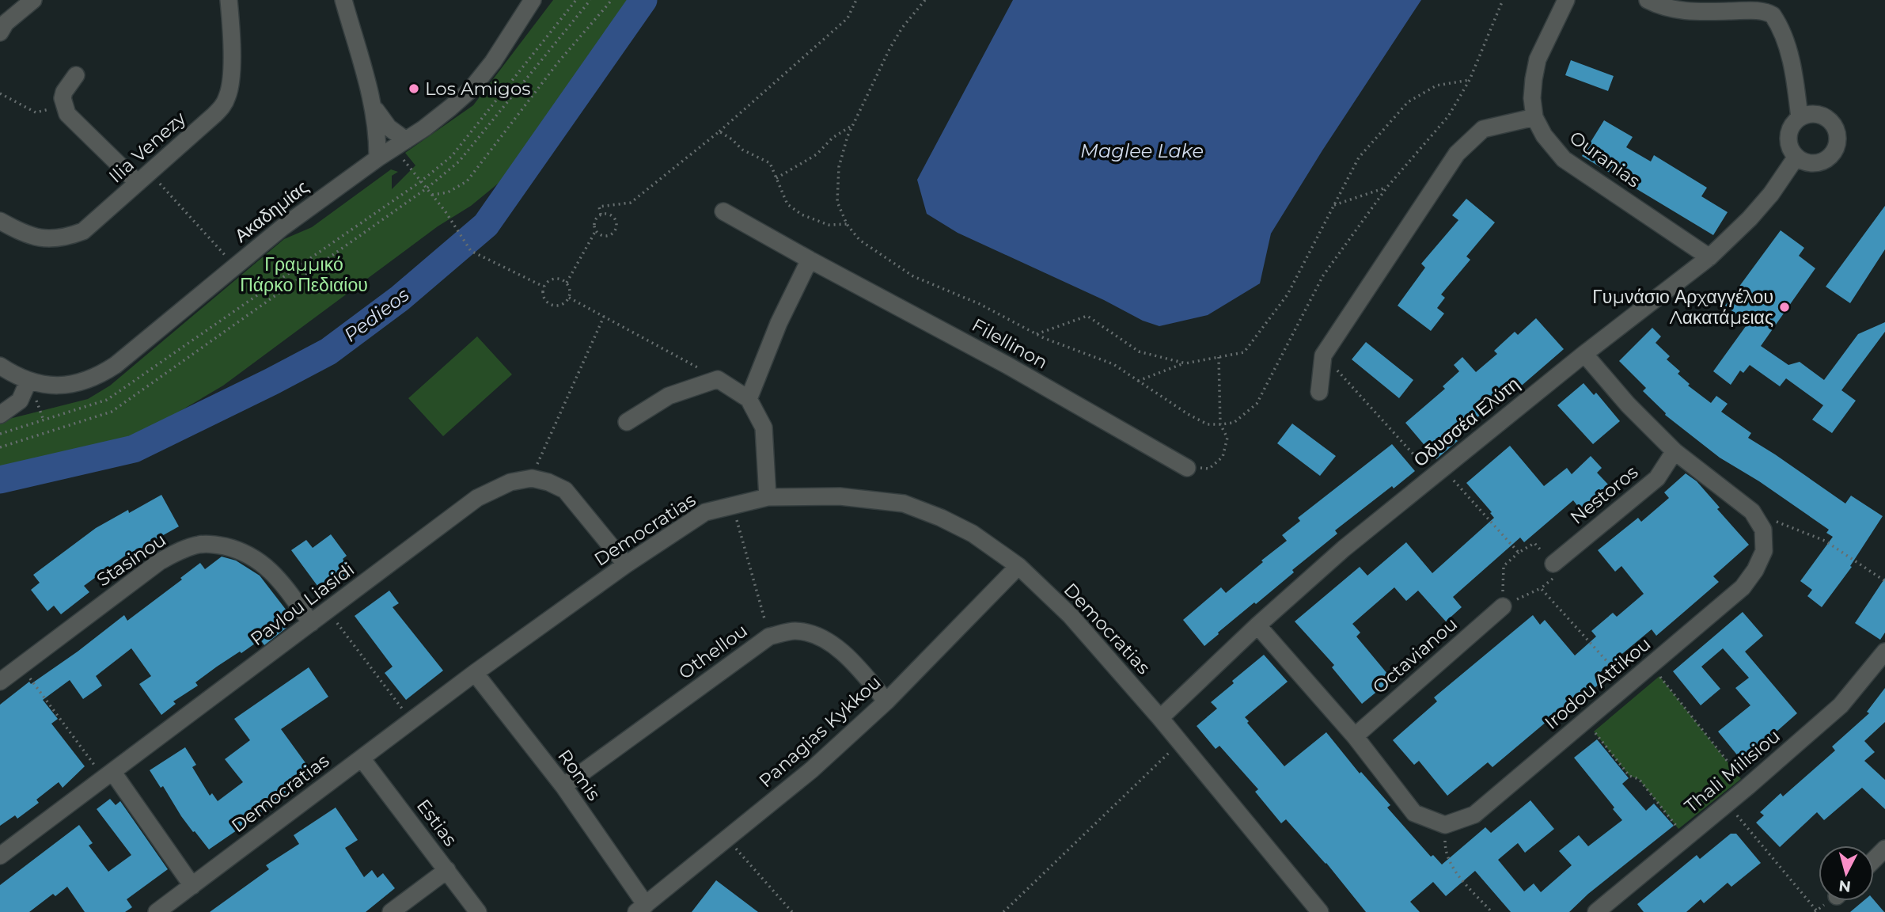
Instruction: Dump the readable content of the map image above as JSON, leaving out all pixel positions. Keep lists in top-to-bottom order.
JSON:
{
  "streets": {
    "street": [
      "Ilia Venezy",
      "Ouranias",
      "Ακαδημίας",
      "Filellinon",
      "Οδυσσέα Ελύτη",
      "Nestoros",
      "Democratias",
      "Stasinou",
      "Pavlou Liasidi",
      "Othellou",
      "Octavianou",
      "Irodou Attikou",
      "Panagias Kykkou",
      "Thali Milisiou",
      "Romis",
      "Estias"
    ]
  },
  "crossings": [
    ["Ouranias", "Οδυσσέα Ελύτη"],
    ["Οδυσσέα Ελύτη", "Democratias"],
    ["Οδυσσέα Ελύτη", "Irodou Attikou"],
    ["Nestoros", "Irodou Attikou"],
    ["Democratias", "Panagias Kykkou"],
    ["Democratias", "Romis"],
    ["Democratias", "Estias"],
    ["Stasinou", "Pavlou Liasidi"],
    ["Othellou", "Panagias Kykkou"],
    ["Othellou", "Romis"],
    ["Panagias Kykkou", "Romis"]
  ],
  "water": ["Maglee Lake", "Pedieos"],
  "parks": ["Γραμμικό Πάρκο Πεδιαίου"],
  "places": ["Los Amigos", "Γυμνάσιο Αρχαγγέλου Λακατάμειας"],
  "north": "bottom"
}
